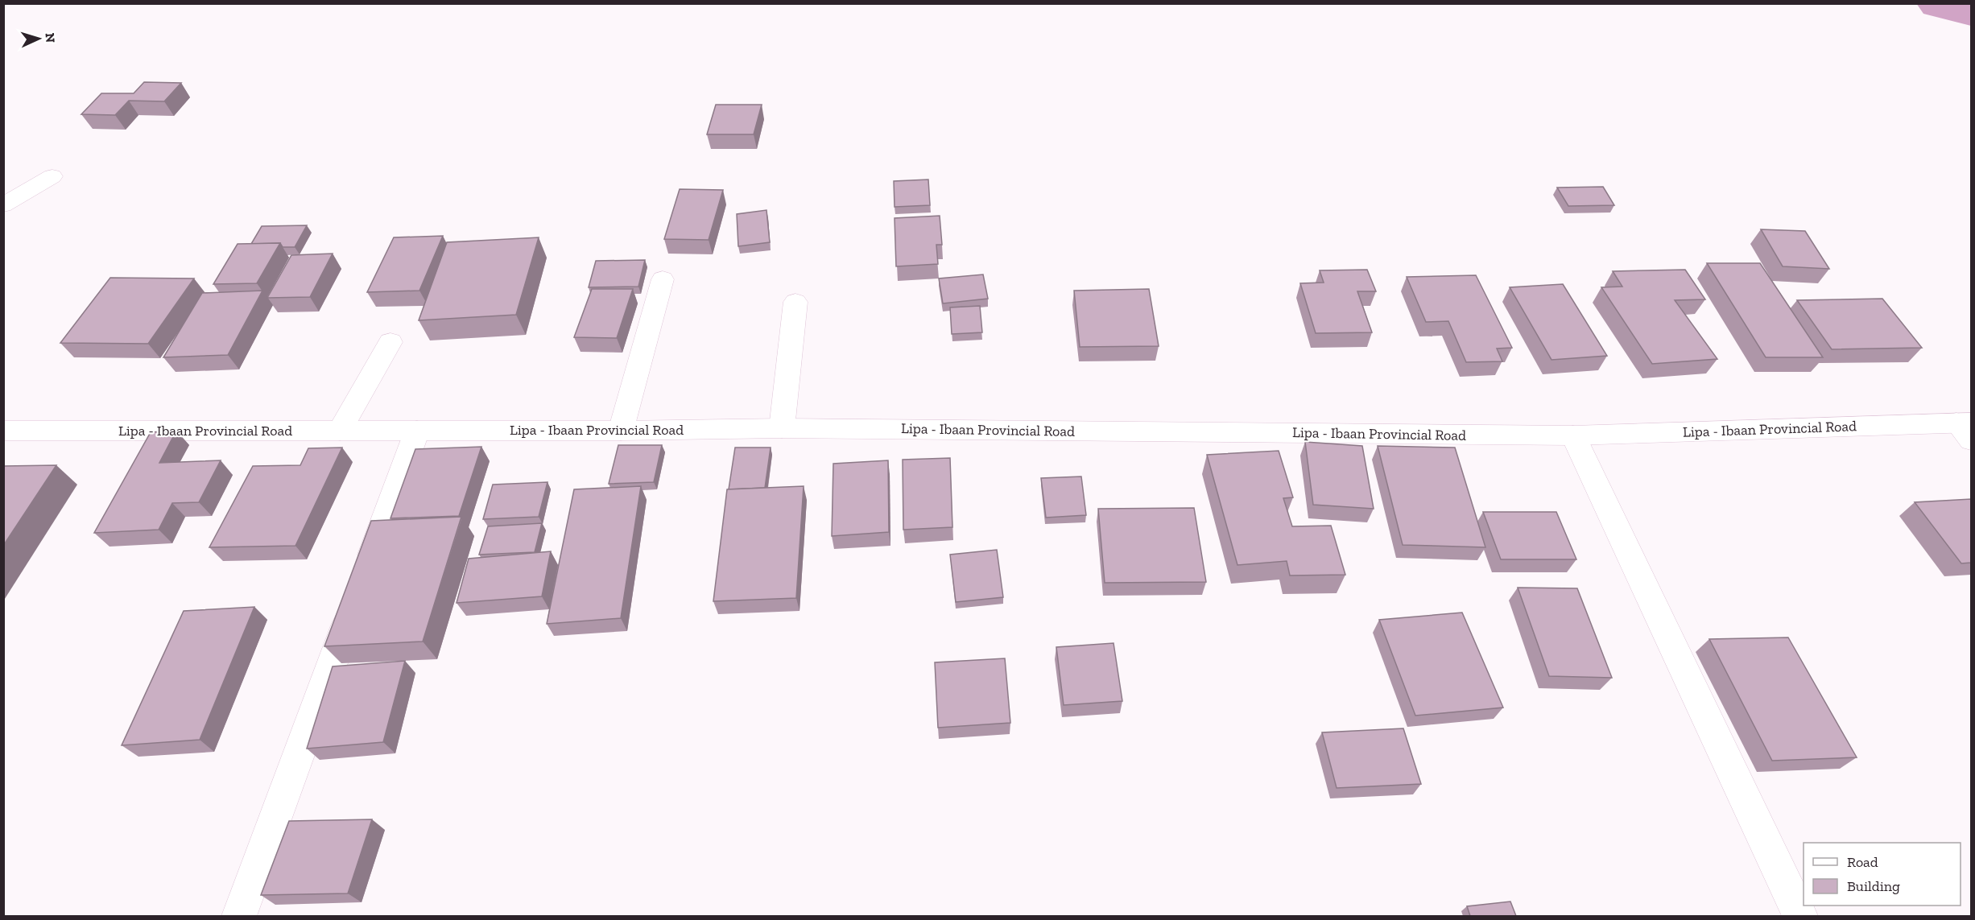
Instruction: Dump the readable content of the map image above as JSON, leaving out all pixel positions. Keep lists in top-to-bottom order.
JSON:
{
  "streets": {
    "main road": ["Lipa - Ibaan Provincial Road"]
  },
  "legend": ["Road", "Building"],
  "north": "right"
}
